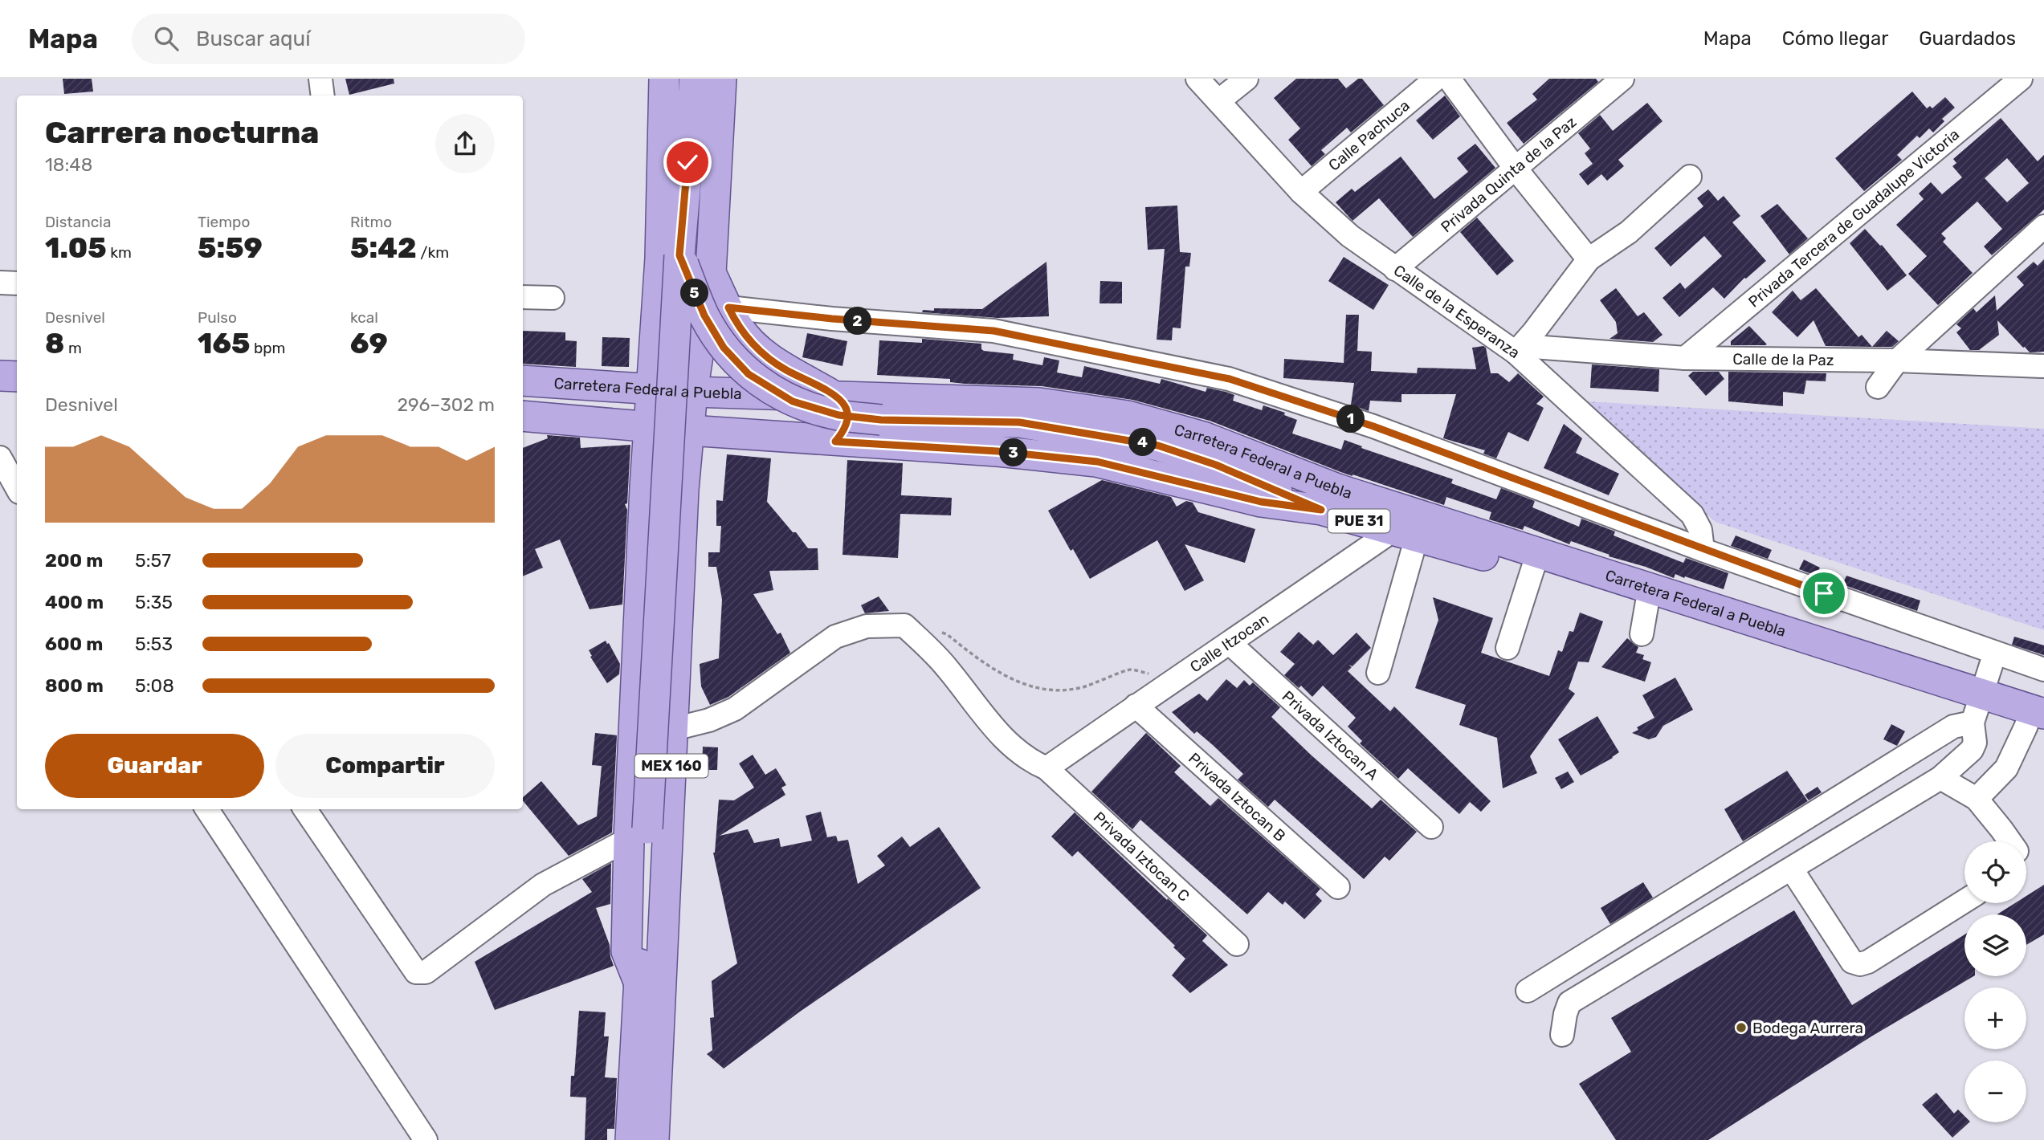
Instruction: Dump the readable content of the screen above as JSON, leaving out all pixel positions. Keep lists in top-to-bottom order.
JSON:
{
  "streets": {
    "main road": ["Carretera Federal a Puebla", "PUE 31", "MEX 160"],
    "street": [
      "Calle Pachuca",
      "Privada Quinta de la Paz",
      "Privada Tercera de Guadalupe Victoria",
      "Calle de la Esperanza",
      "Calle de la Paz",
      "Calle Itzocan",
      "Privada Iztocan A",
      "Privada Iztocan B",
      "Privada Iztocan C"
    ]
  },
  "crossings": [
    ["Calle Pachuca", "Calle de la Esperanza"],
    ["Privada Quinta de la Paz", "Calle de la Esperanza"],
    ["Privada Tercera de Guadalupe Victoria", "Calle de la Paz"],
    ["Calle de la Esperanza", "Calle de la Paz"],
    ["Carretera Federal a Puebla", "Calle Itzocan"],
    ["Carretera Federal a Puebla", "MEX 160"],
    ["Calle Itzocan", "Privada Iztocan A"],
    ["Calle Itzocan", "Privada Iztocan B"],
    ["Calle Itzocan", "Privada Iztocan C"]
  ],
  "places": ["Bodega Aurrera"],
  "page": {
    "header": "Mapa",
    "search": "Buscar aquí",
    "nav": ["Mapa", "Cómo llegar", "Guardados"],
    "heading": ["Carrera nocturna", "18:48"],
    "stats": [
      ["Distancia", "1.05 km"],
      ["Tiempo", "5:59"],
      ["Ritmo", "5:42 /km"],
      ["Desnivel", "8 m"],
      ["Pulso", "165 bpm"],
      ["kcal", "69"]
    ],
    "pins": [
      "5",
      "2",
      "1",
      "4",
      "3"
    ],
    "chart": ["Desnivel", "296–302 m"],
    "list": [
      {
        "name": "200 m",
        "note": "5:57"
      },
      {
        "name": "400 m",
        "note": "5:35"
      },
      {
        "name": "600 m",
        "note": "5:53"
      },
      {
        "name": "800 m",
        "note": "5:08"
      }
    ],
    "buttons": ["Guardar", "Compartir"],
    "map_buttons": ["+", "−"]
  }
}
